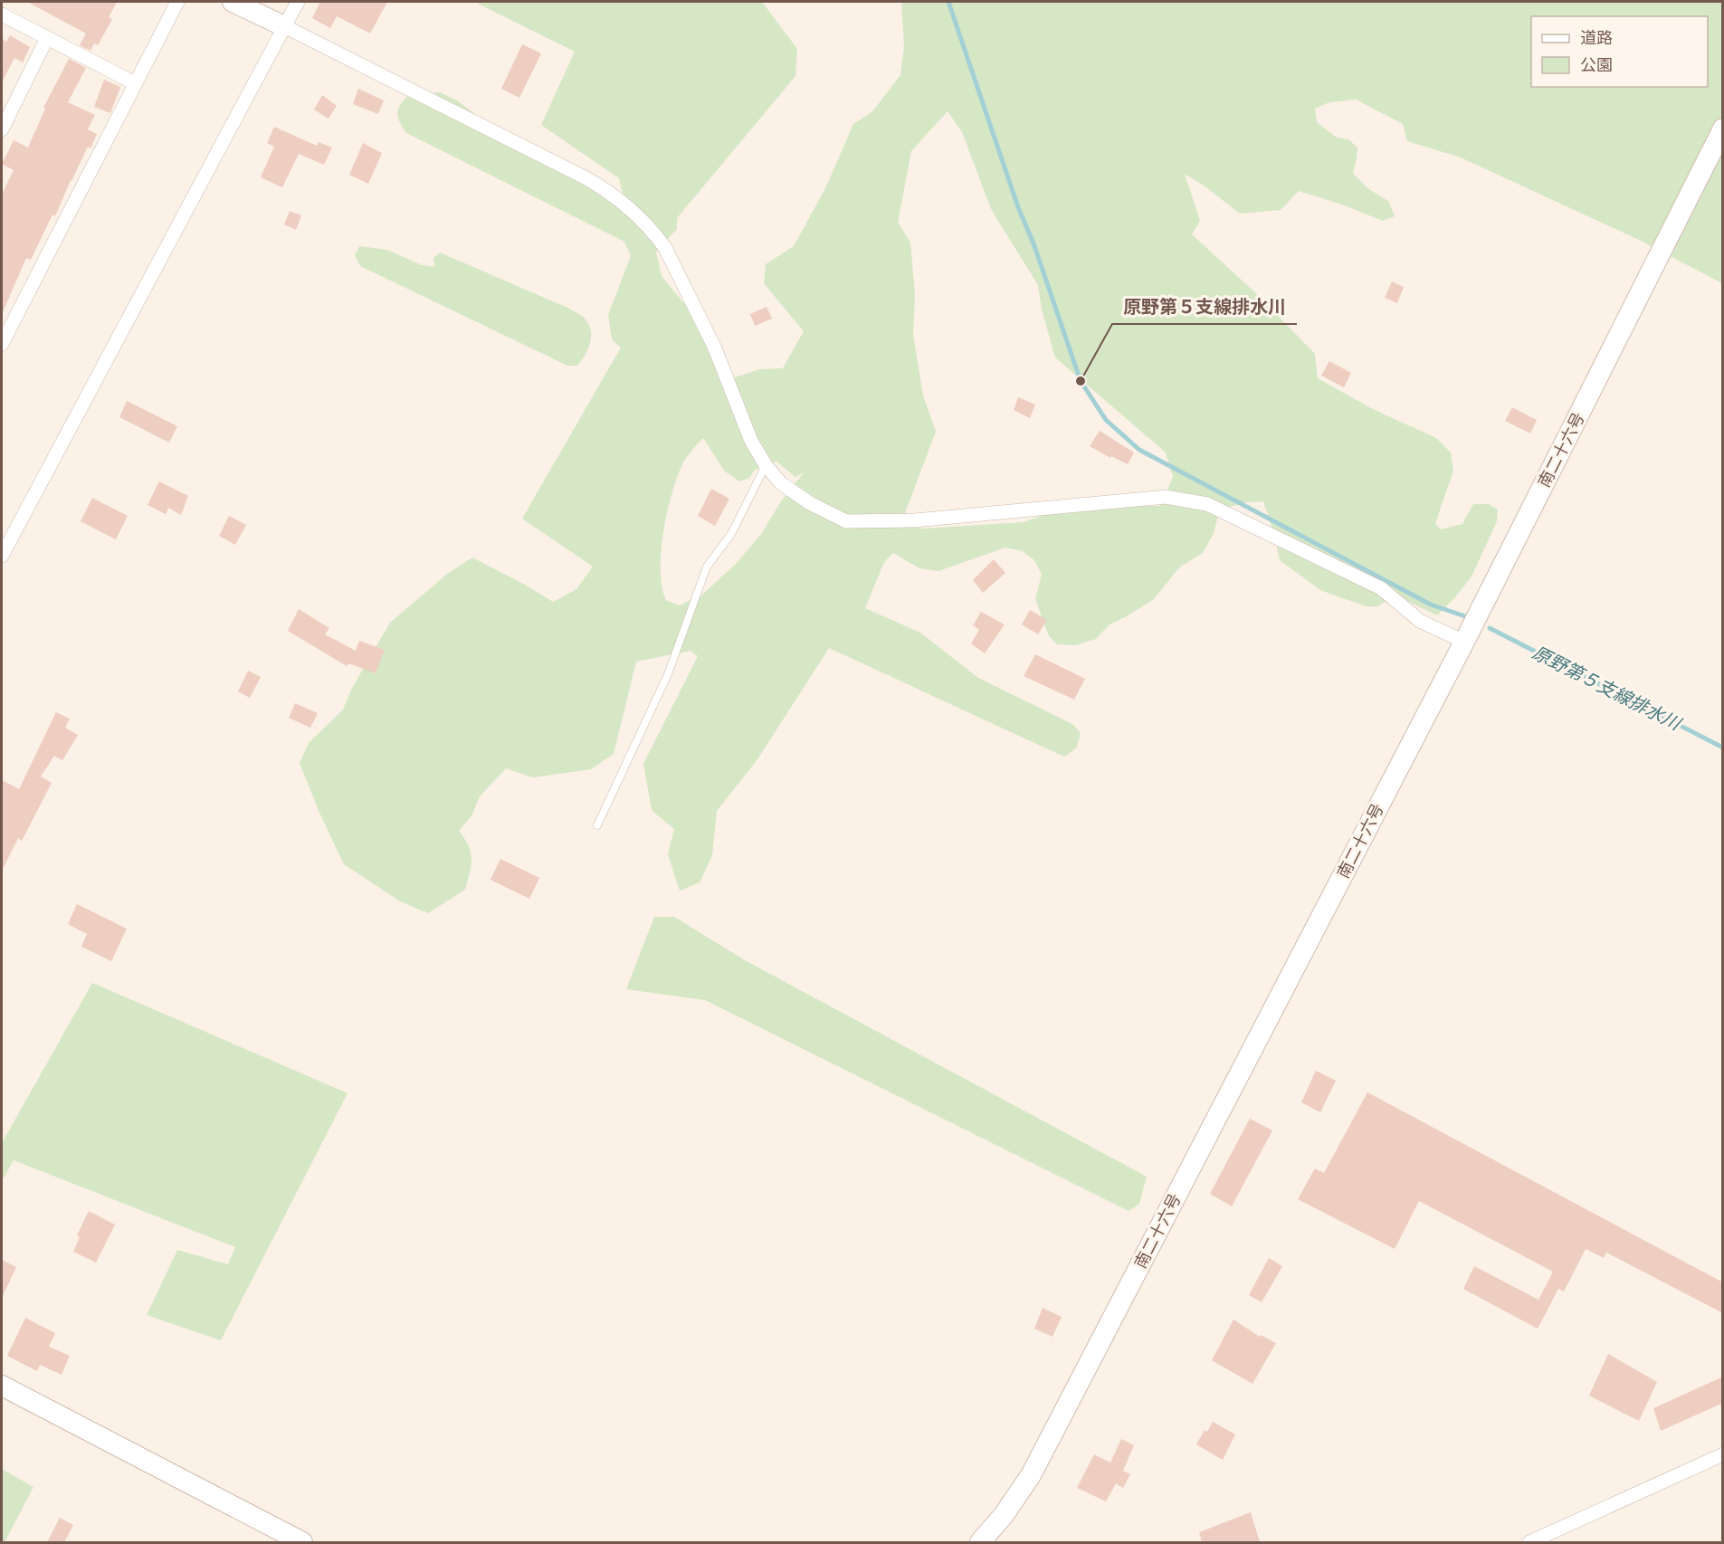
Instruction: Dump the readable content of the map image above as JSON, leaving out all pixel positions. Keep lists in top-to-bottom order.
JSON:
{
  "streets": {
    "street": ["南二十六号"]
  },
  "water": ["原野第５支線排水川"],
  "places": ["原野第５支線排水川"],
  "legend": ["道路", "公園"]
}
